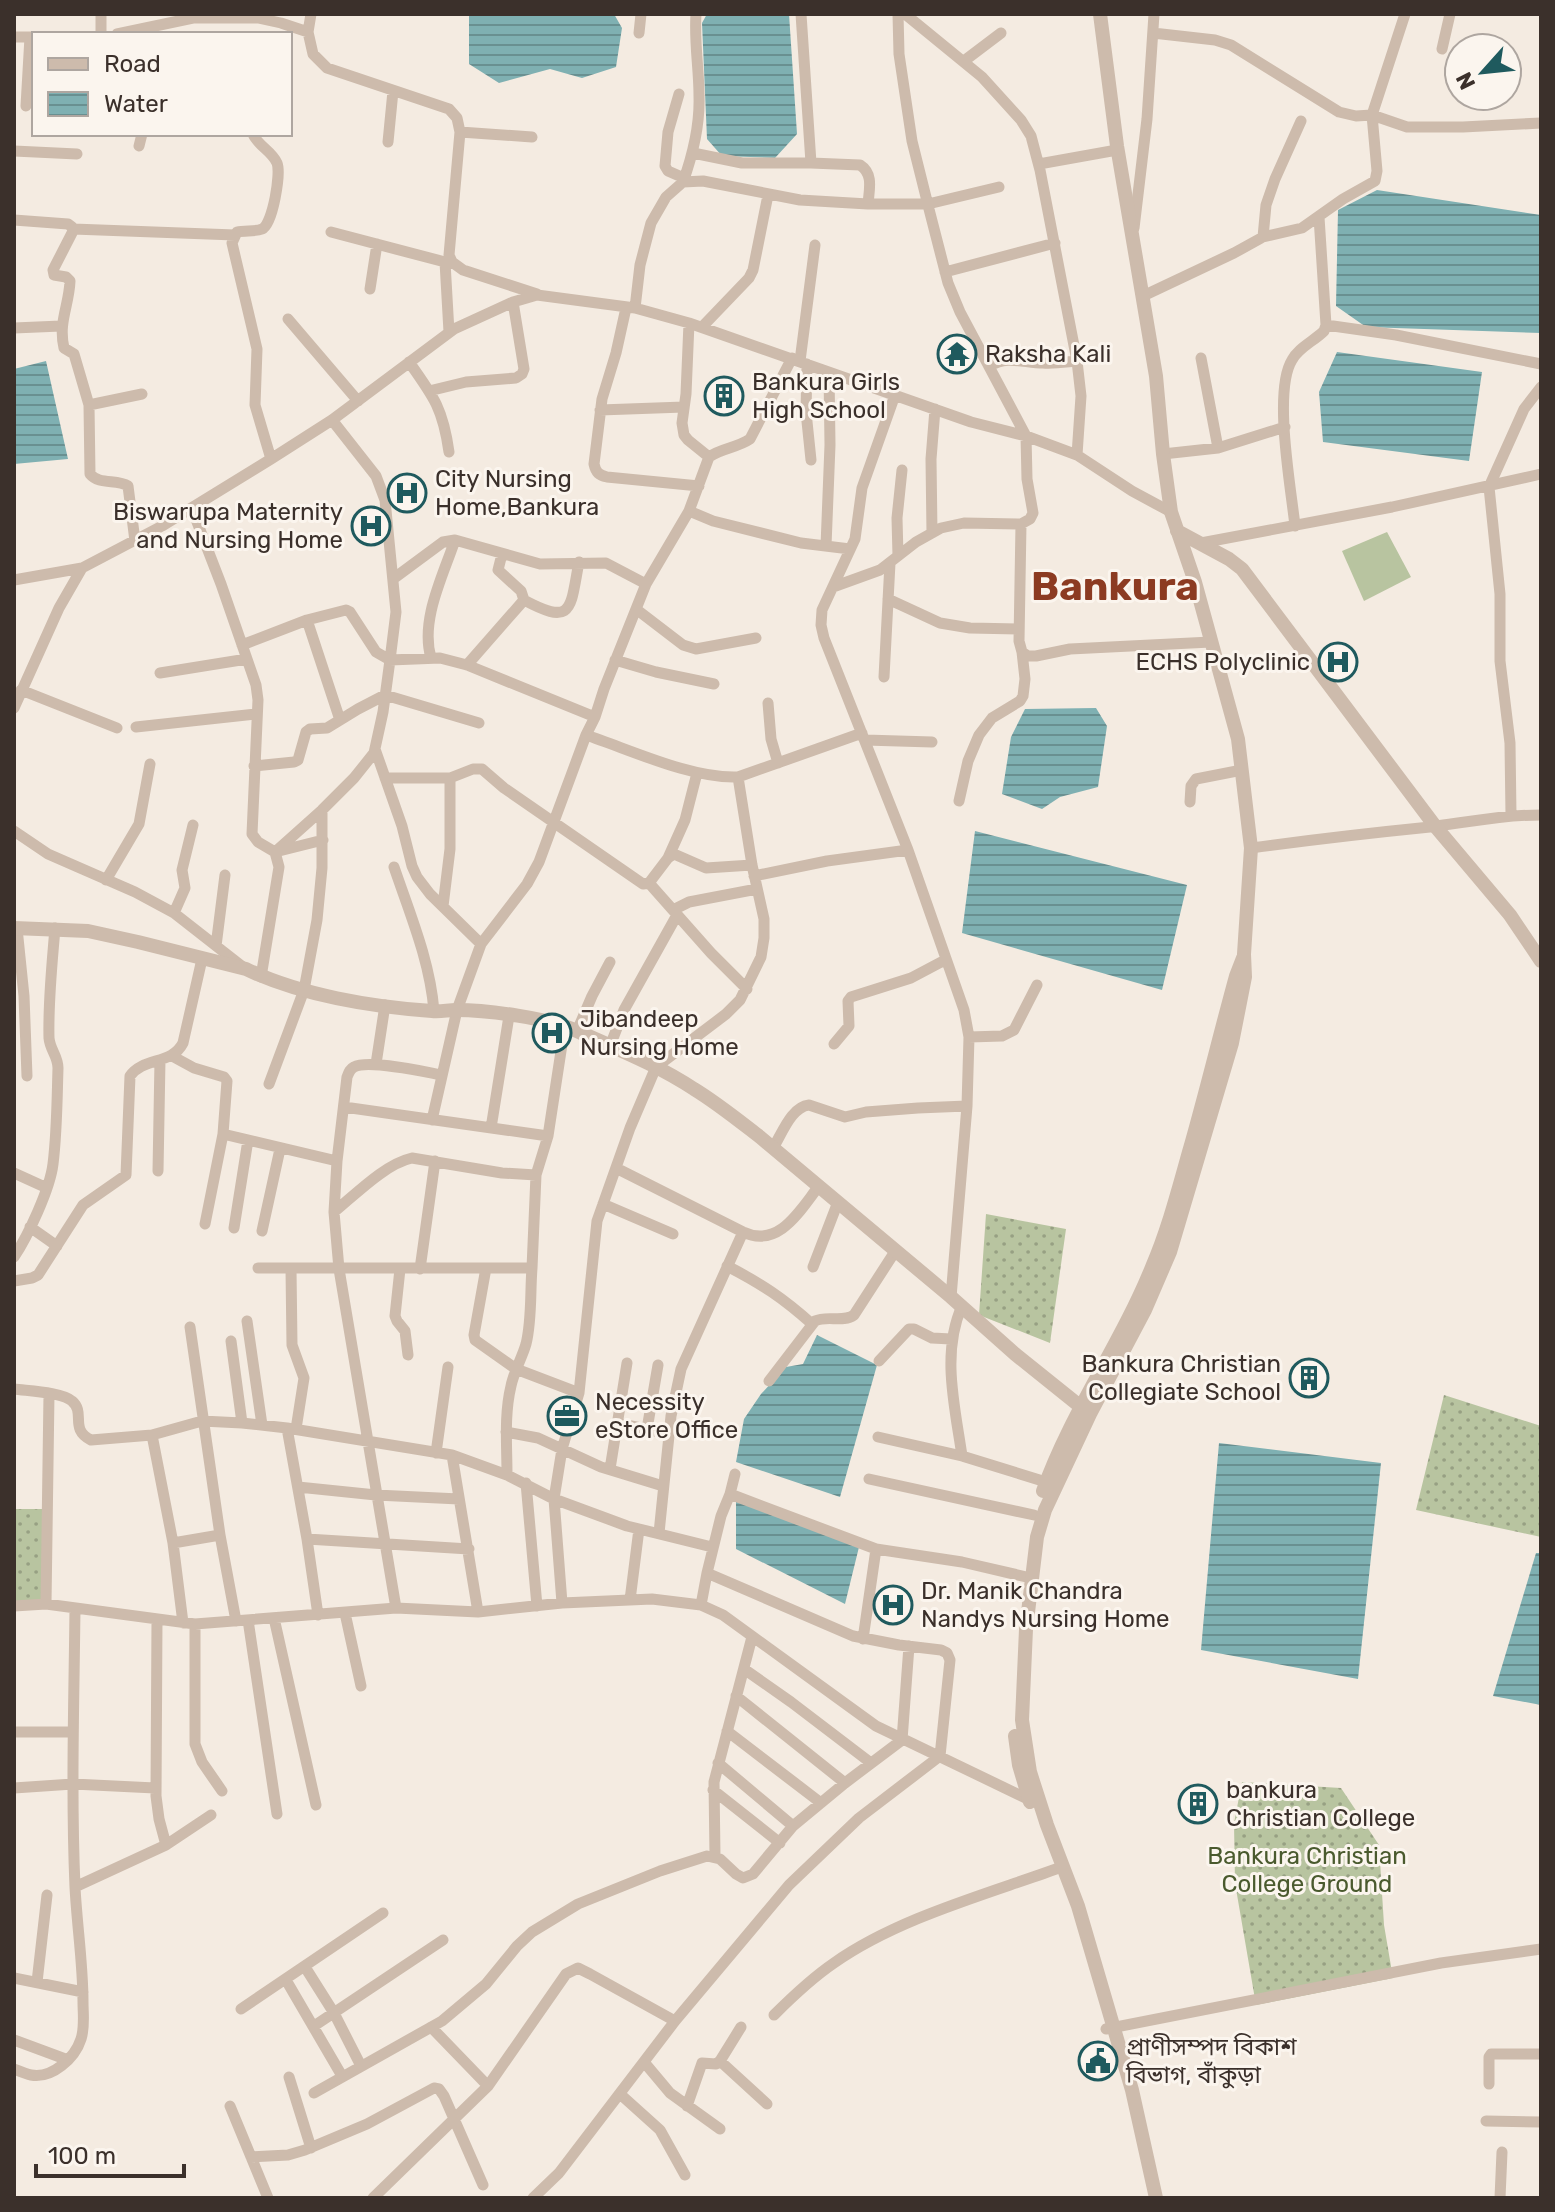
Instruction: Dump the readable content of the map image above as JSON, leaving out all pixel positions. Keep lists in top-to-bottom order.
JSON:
{
  "districts": ["Bankura"],
  "parks": ["Bankura Christian College Ground"],
  "places": {
    "temple": ["Raksha Kali"],
    "building": ["Bankura Girls High School", "Bankura Christian Collegiate School", "bankura Christian College"],
    "hospital": [
      "City Nursing Home,Bankura",
      "Biswarupa Maternity and Nursing Home",
      "ECHS Polyclinic",
      "Jibandeep Nursing Home",
      "Dr. Manik Chandra Nandys Nursing Home"
    ],
    "office": ["Necessity eStore Office"],
    "public building": ["প্রাণীসম্পদ বিকাশ বিভাগ, বাঁকুড়া"]
  },
  "legend": ["Road", "Water"],
  "scale_bar": "100 m",
  "north": "bottom left"
}
